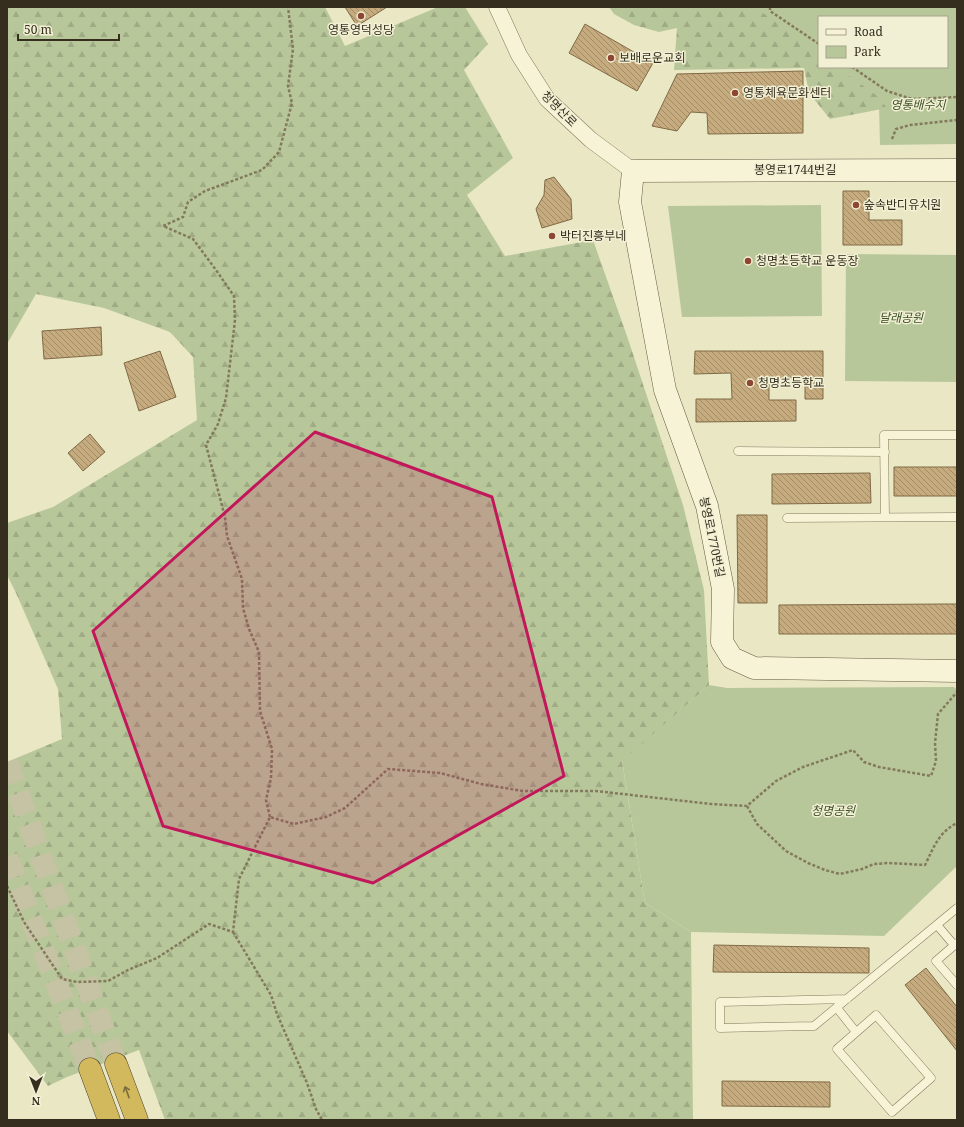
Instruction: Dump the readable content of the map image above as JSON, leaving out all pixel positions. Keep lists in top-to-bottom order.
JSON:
{
  "streets": {
    "street": ["청명산로", "봉영로1744번길", "봉영로1770번길"]
  },
  "crossings": [
    ["청명산로", "봉영로1744번길"],
    ["청명산로", "봉영로1770번길"],
    ["봉영로1744번길", "봉영로1770번길"]
  ],
  "parks": ["영통배수지", "달래공원", "청명공원"],
  "places": [
    "영통영덕성당",
    "보배로운교회",
    "영통체육문화센터",
    "숲속반디유치원",
    "박터진흥부네",
    "청명초등학교 운동장",
    "청명초등학교"
  ],
  "legend": ["Road", "Park"],
  "scale_bar": "50 m",
  "north": "bottom"
}
